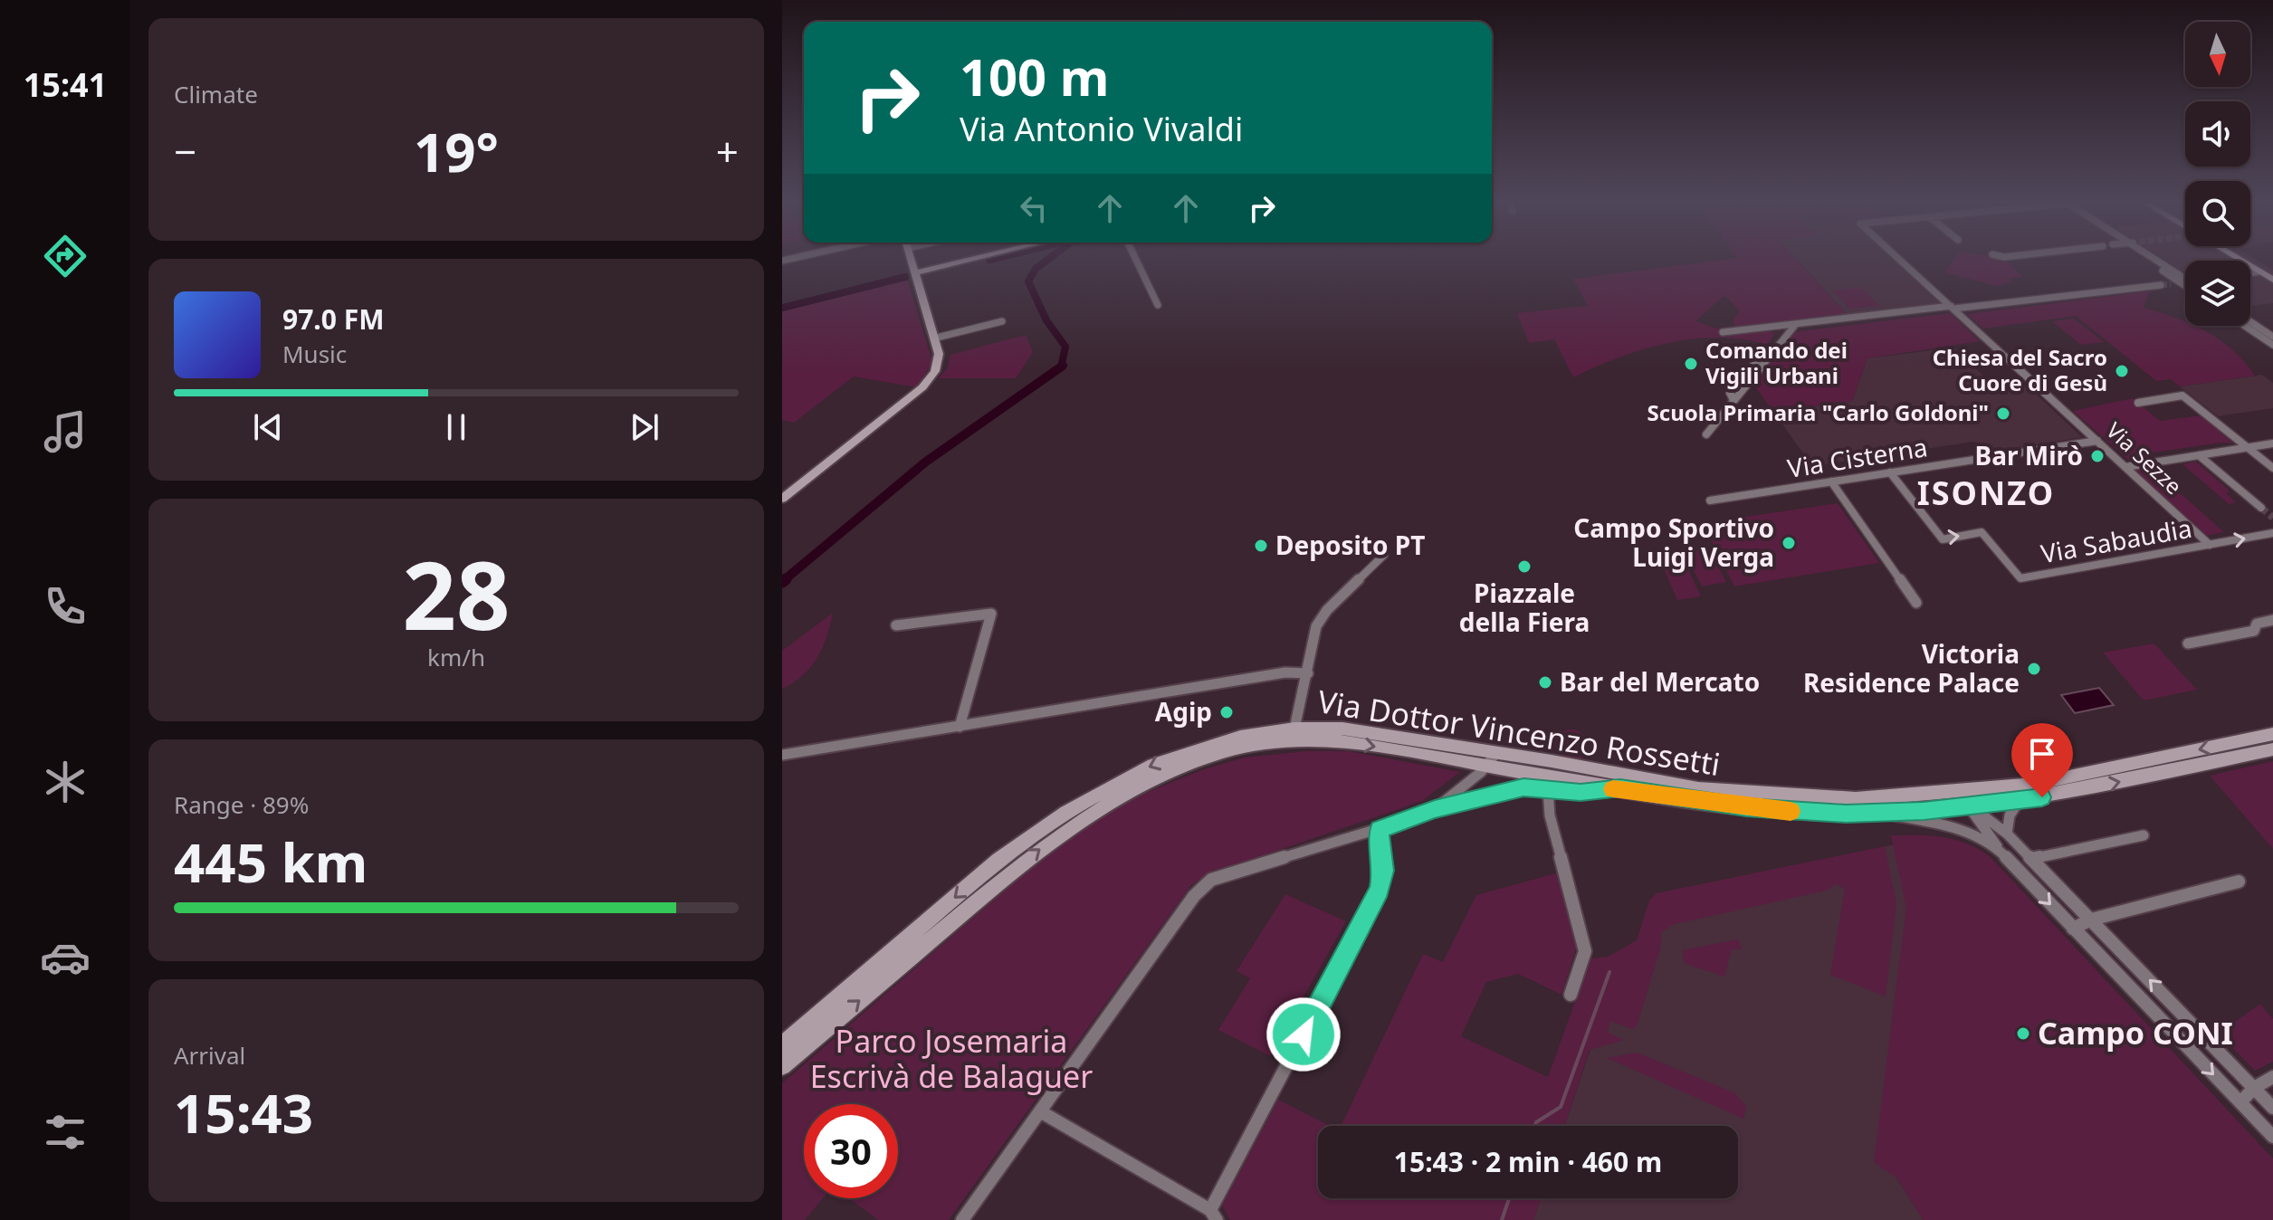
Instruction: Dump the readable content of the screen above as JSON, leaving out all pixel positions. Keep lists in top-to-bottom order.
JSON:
{
  "streets": {
    "street": [
      "Via Cisterna",
      "Via Sezze",
      "Via Sabaudia",
      "Via Dottor Vincenzo Rossetti"
    ]
  },
  "crossings": [
    ["Via Cisterna", "Via Sezze"],
    ["Via Cisterna", "Via Sabaudia"],
    ["Via Sezze", "Via Sabaudia"]
  ],
  "one_way": ["Via Sabaudia"],
  "districts": ["ISONZO"],
  "parks": ["Parco Josemaria Escrivà de Balaguer"],
  "places": [
    "Comando dei Vigili Urbani",
    "Chiesa del Sacro Cuore di Gesù",
    "Scuola Primaria \"Carlo Goldoni\"",
    "Bar Mirò",
    "Campo Sportivo Luigi Verga",
    "Deposito PT",
    "Piazzale della Fiera",
    "Victoria Residence Palace",
    "Bar del Mercato",
    "Agip",
    "Campo CONI"
  ],
  "north": "bottom",
  "page": {
    "tabs": "15:41",
    "tile": [
      "Climate",
      ["28", "km/h"],
      ["Range · 89%", "445 km"],
      ["Arrival", "15:43"]
    ],
    "turn": ["100 m", "Via Antonio Vivaldi"],
    "heat": ["−", "19°", "+"],
    "song": ["97.0 FM", "Music"],
    "limit": "30",
    "trip": "15:43 · 2 min · 460 m"
  }
}
